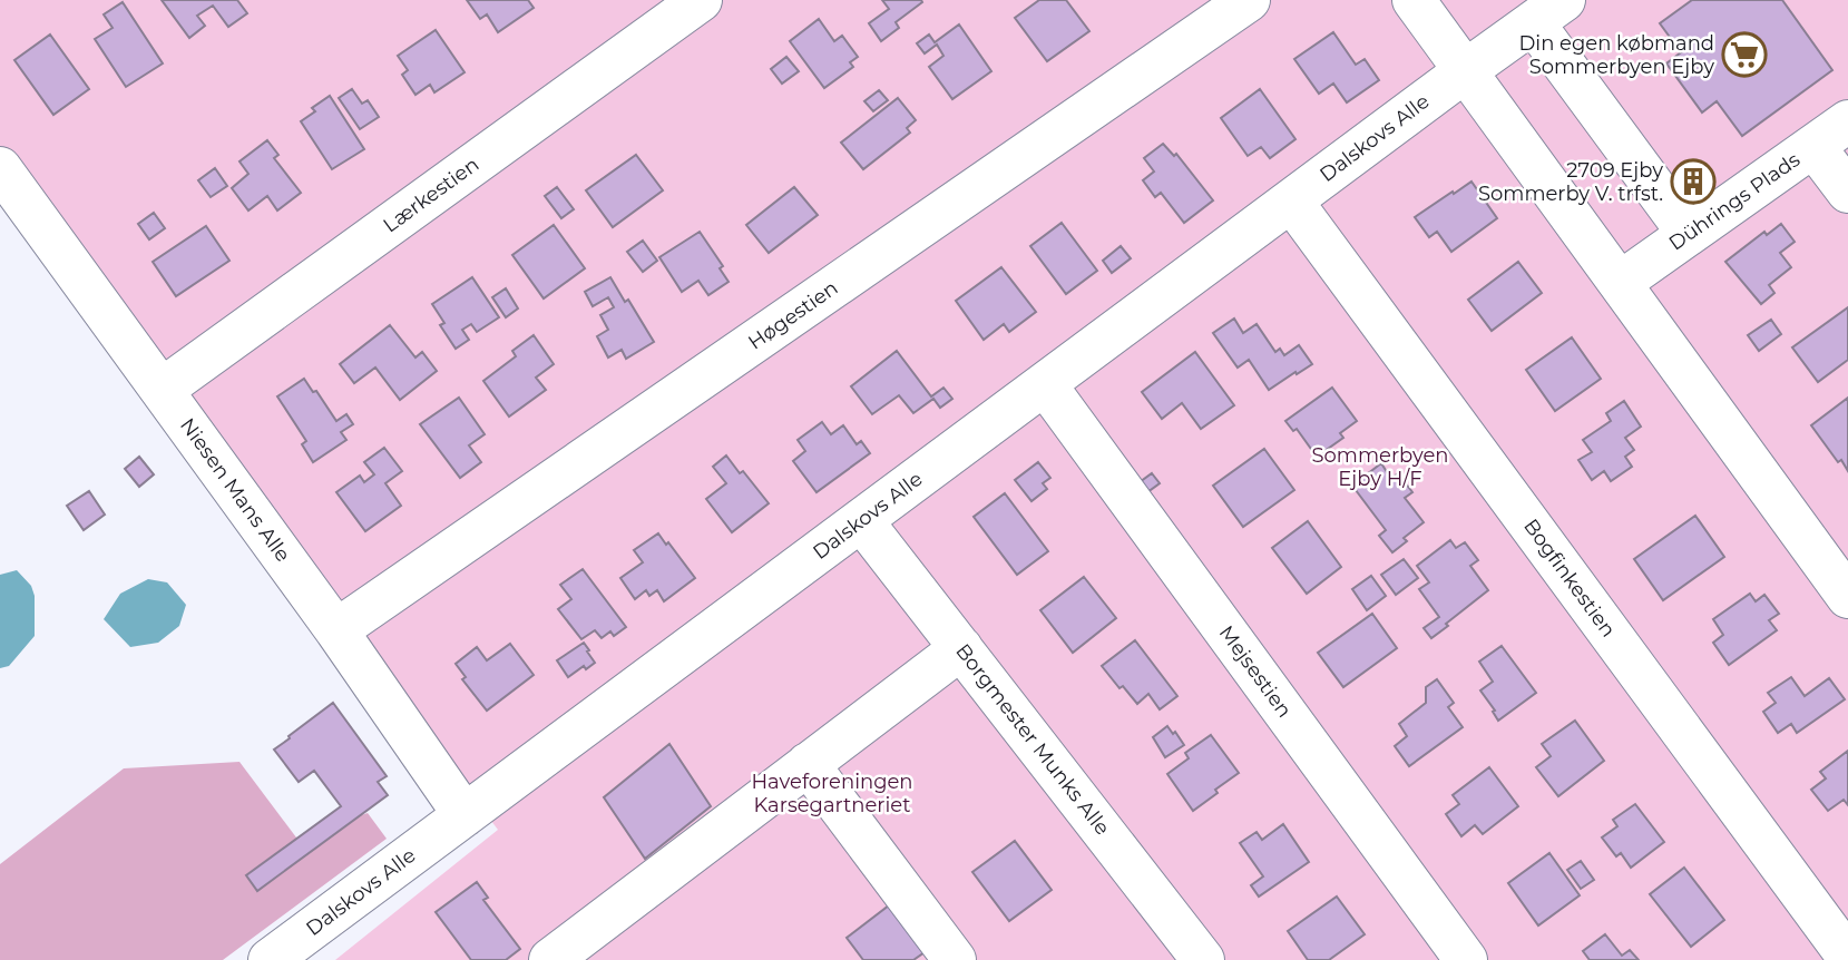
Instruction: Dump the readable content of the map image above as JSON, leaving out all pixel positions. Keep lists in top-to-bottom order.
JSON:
{
  "streets": {
    "street": [
      "Dalskovs Alle",
      "Lærkestien",
      "Dührings Plads",
      "Høgestien",
      "Niesen Mans Alle",
      "Bogfinkestien",
      "Mejsestien",
      "Borgmester Munks Alle"
    ]
  },
  "crossings": [
    ["Dalskovs Alle", "Niesen Mans Alle"],
    ["Dalskovs Alle", "Bogfinkestien"],
    ["Dalskovs Alle", "Mejsestien"],
    ["Dalskovs Alle", "Borgmester Munks Alle"],
    ["Lærkestien", "Niesen Mans Alle"],
    ["Høgestien", "Niesen Mans Alle"]
  ],
  "parks": ["Sommerbyen Ejby H/F", "Haveforeningen Karsegartneriet"],
  "places": {
    "supermarket": ["Din egen købmand Sommerbyen Ejby"],
    "building": ["2709 Ejby Sommerby V. trfst."]
  }
}
